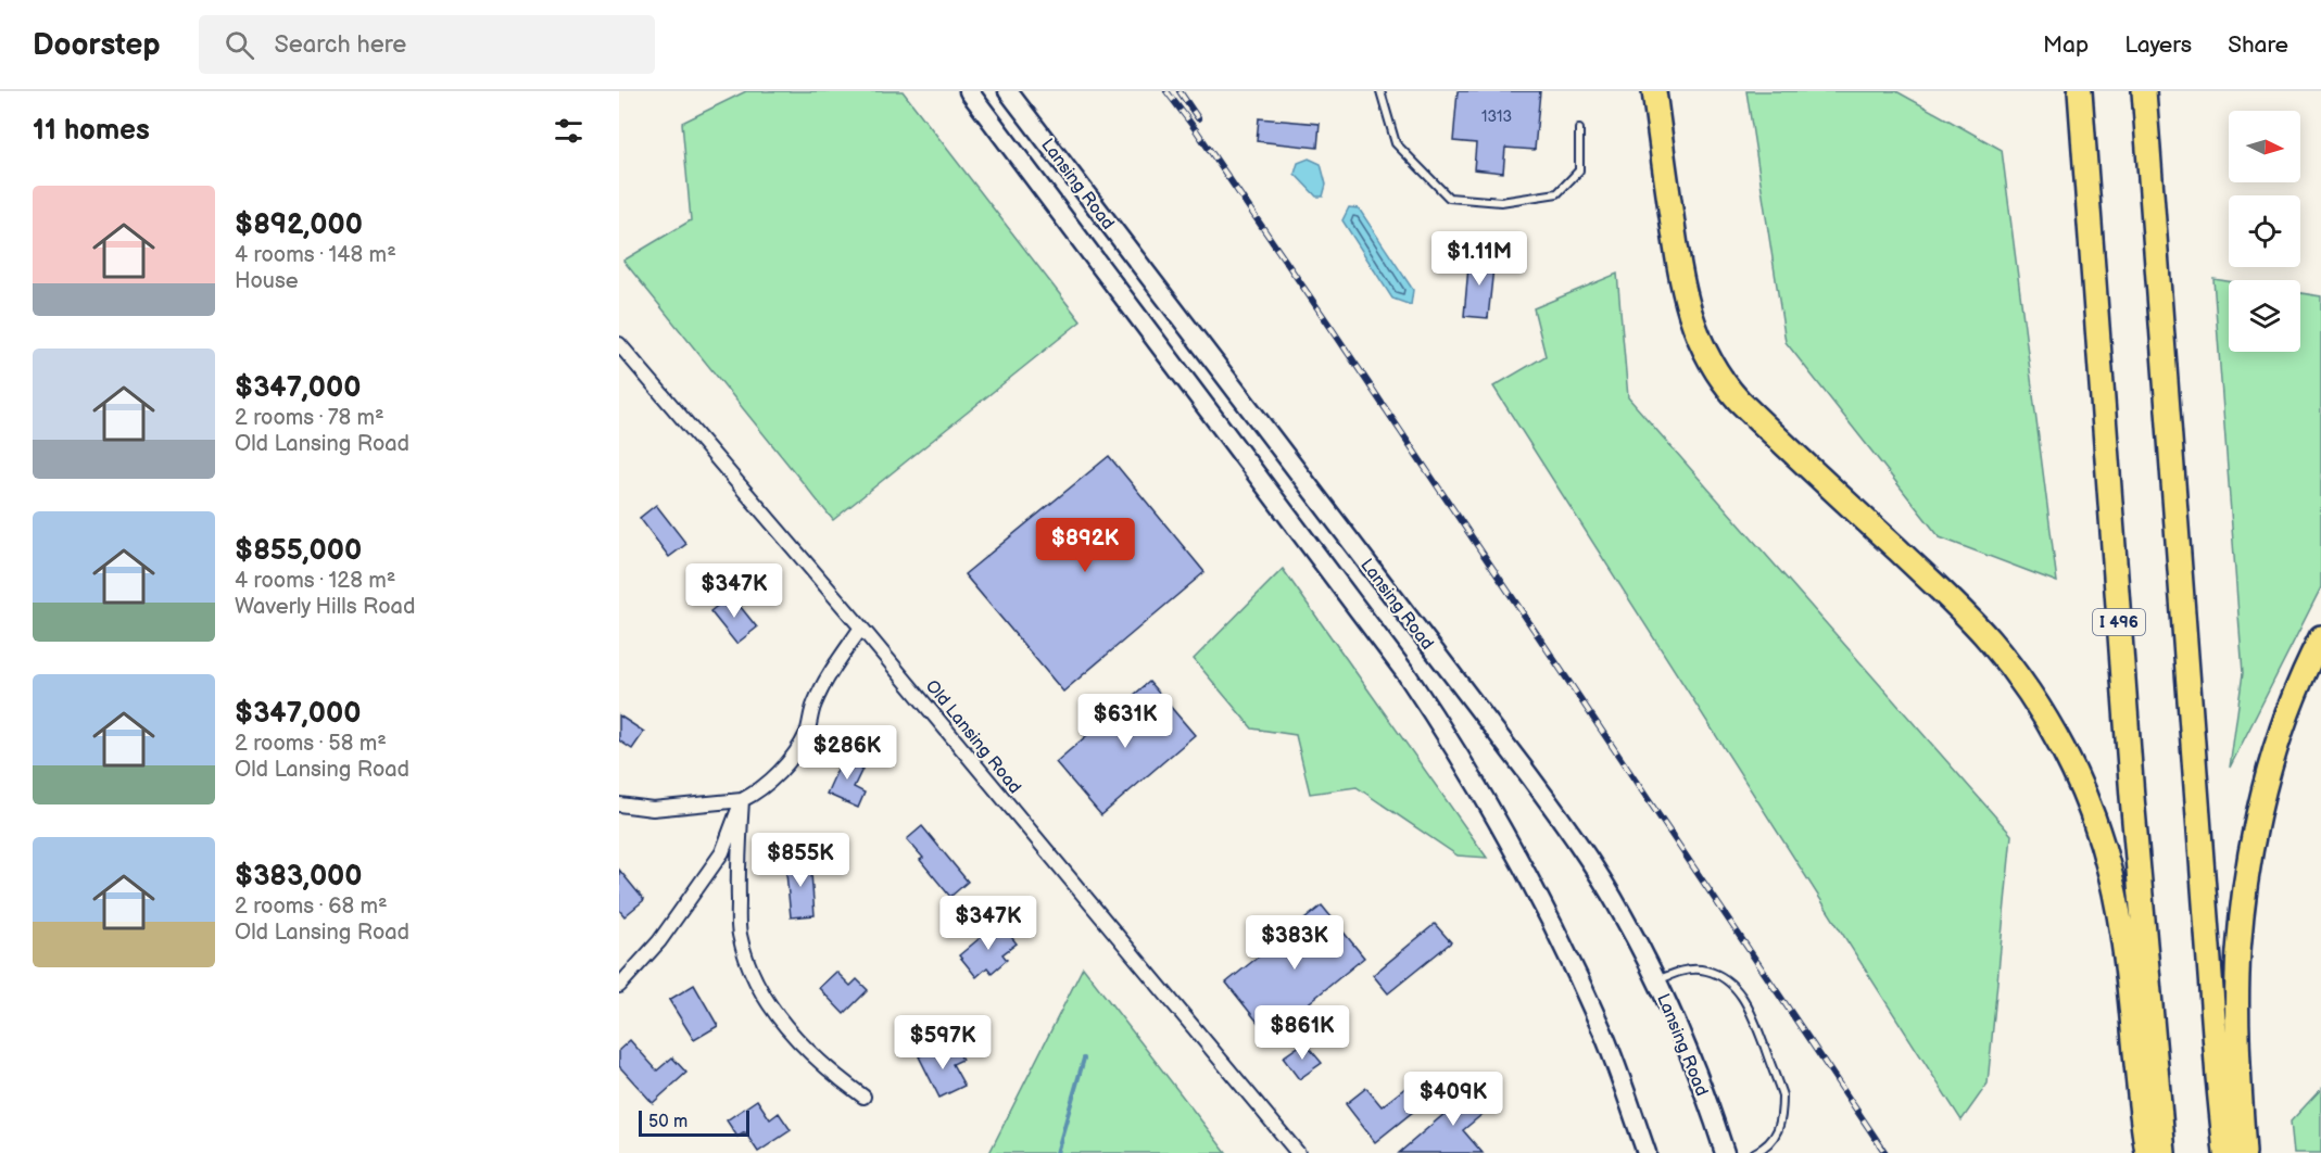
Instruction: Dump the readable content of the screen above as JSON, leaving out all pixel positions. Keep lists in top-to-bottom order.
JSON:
{
  "streets": {
    "highway": ["I 496"],
    "main road": ["Lansing Road"],
    "street": ["Old Lansing Road"]
  },
  "house_numbers": ["1313"],
  "scale_bar": "50 m",
  "north": "right",
  "page": {
    "header": "Doorstep",
    "search": "Search here",
    "nav": ["Map", "Layers", "Share"],
    "heading": "11 homes",
    "list": [
      {
        "name": "$892,000",
        "note": "4 rooms · 148 m² · House"
      },
      {
        "name": "$347,000",
        "note": "2 rooms · 78 m² · Old Lansing Road"
      },
      {
        "name": "$855,000",
        "note": "4 rooms · 128 m² · Waverly Hills Road"
      },
      {
        "name": "$347,000",
        "note": "2 rooms · 58 m² · Old Lansing Road"
      },
      {
        "name": "$383,000",
        "note": "2 rooms · 68 m² · Old Lansing Road"
      }
    ],
    "price": [
      "$1.11M",
      "$892K",
      "$347K",
      "$631K",
      "$286K",
      "$855K",
      "$347K",
      "$383K",
      "$861K",
      "$597K",
      "$409K"
    ],
    "scale": "50 m"
  }
}
